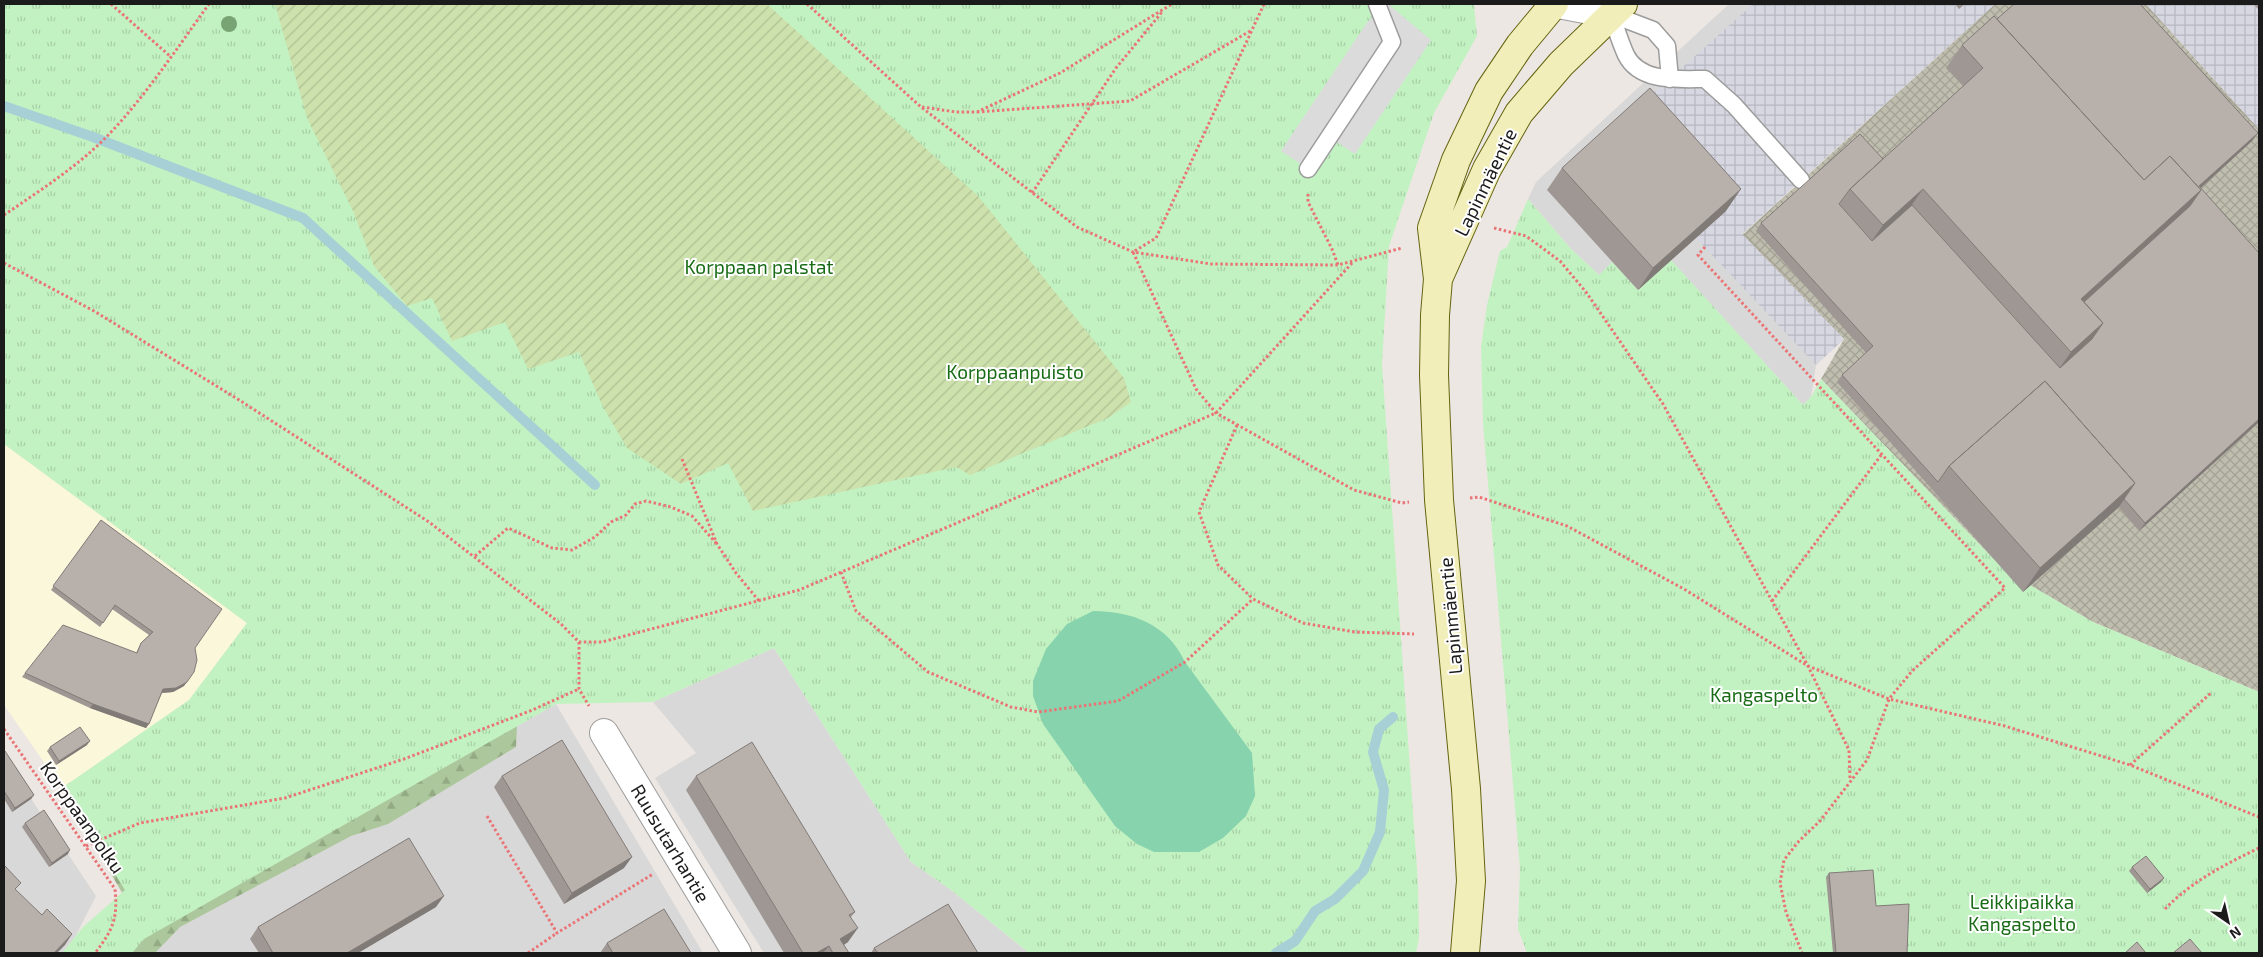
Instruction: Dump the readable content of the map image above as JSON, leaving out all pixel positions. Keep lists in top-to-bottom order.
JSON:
{
  "streets": {
    "street": ["Lapinmäentie", "Ruusutarhantie"],
    "path": ["Korppaanpolku"]
  },
  "parks": [
    "Korppaan palstat",
    "Korppaanpuisto",
    "Kangaspelto",
    "Leikkipaikka Kangaspelto"
  ],
  "north": "bottom right"
}
